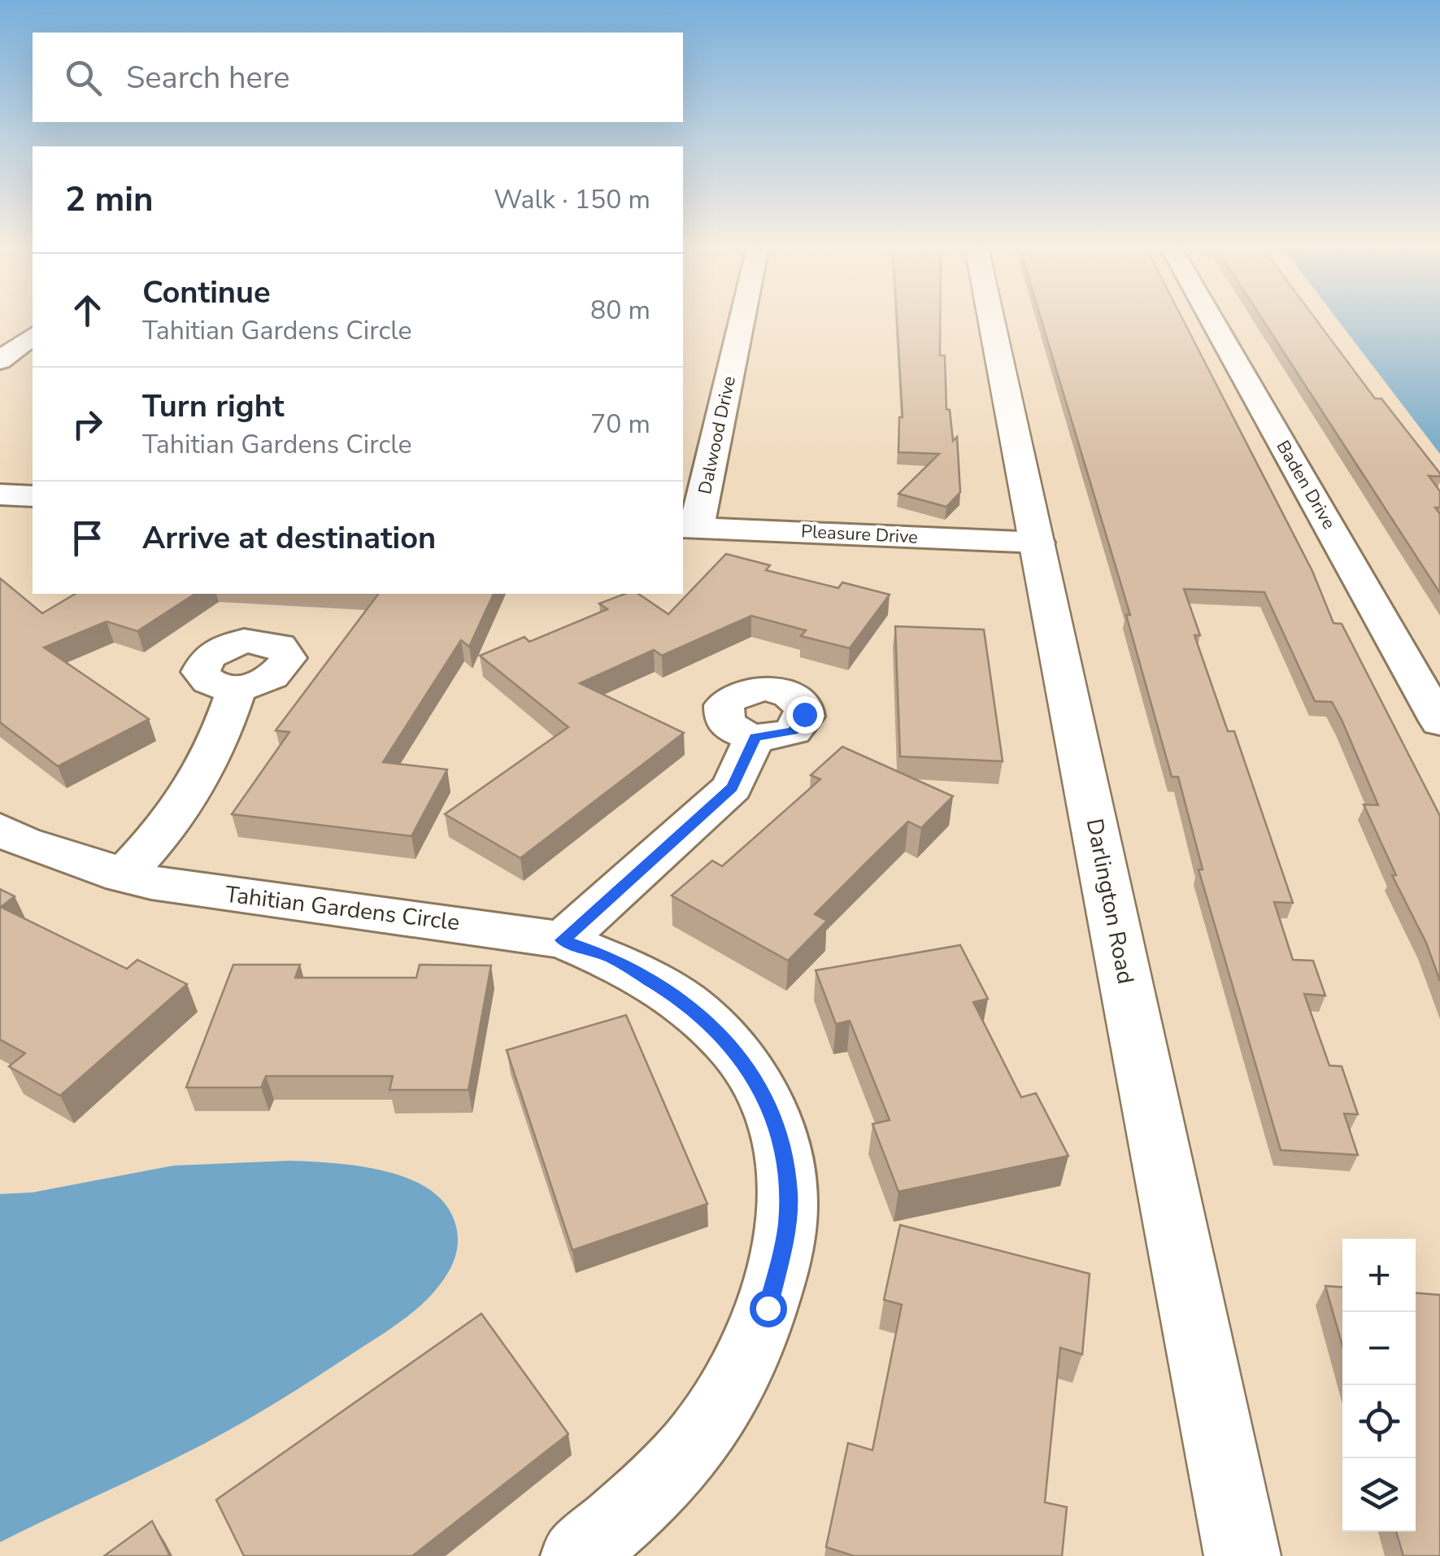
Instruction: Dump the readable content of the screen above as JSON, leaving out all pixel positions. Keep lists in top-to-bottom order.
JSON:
{
  "streets": {
    "street": [
      "Dalwood Drive",
      "Baden Drive",
      "Pleasure Drive",
      "Darlington Road",
      "Tahitian Gardens Circle"
    ]
  },
  "crossings": [
    ["Dalwood Drive", "Pleasure Drive"],
    ["Pleasure Drive", "Darlington Road"]
  ],
  "page": {
    "search": "Search here",
    "heading": ["2 min", "Walk · 150 m"],
    "list": [
      ["Continue", "Tahitian Gardens Circle", "80 m"],
      ["Turn right", "Tahitian Gardens Circle", "70 m"],
      "Arrive at destination"
    ],
    "map_buttons": ["+", "−"]
  }
}
